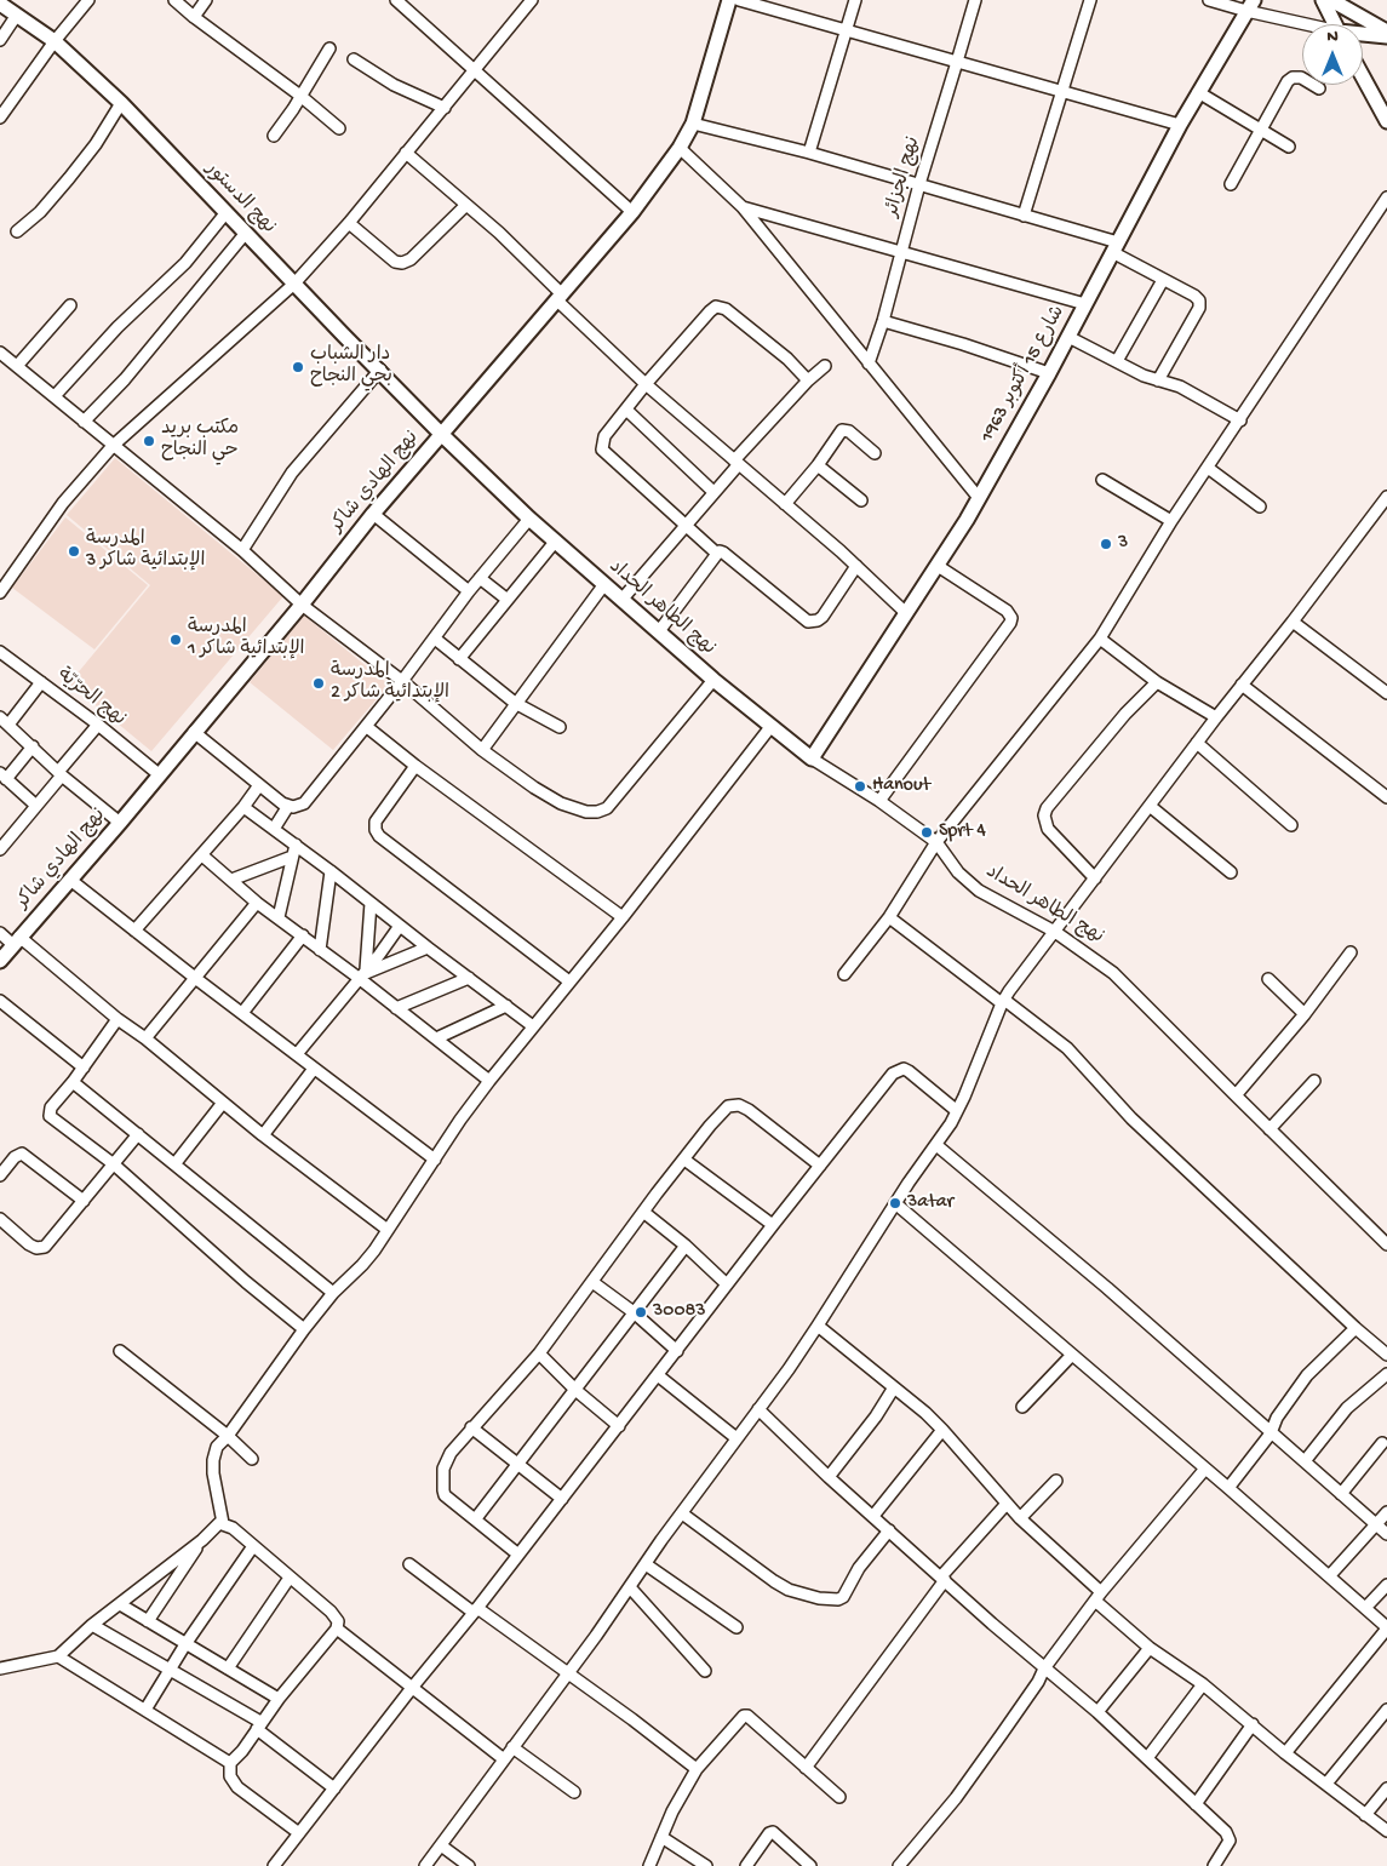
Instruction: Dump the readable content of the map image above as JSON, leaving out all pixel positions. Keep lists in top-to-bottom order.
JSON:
{
  "streets": {
    "street": [
      "نهج الجزائر",
      "نهج الدستور",
      "شارع 15 أكتوبر 1963",
      "نهج الهادي شاكر",
      "نهج الطاهر الحداد",
      "نهج الحرّيّة"
    ]
  },
  "crossings": [
    ["نهج الدستور", "نهج الهادي شاكر"],
    ["نهج الدستور", "نهج الطاهر الحداد"],
    ["شارع 15 أكتوبر 1963", "نهج الطاهر الحداد"],
    ["نهج الهادي شاكر", "نهج الطاهر الحداد"],
    ["نهج الهادي شاكر", "نهج الحرّيّة"]
  ],
  "places": [
    "دار الشباب بحي النجاح",
    "مكتب بريد حي النجاح",
    "3",
    "المدرسة الإبتدائية شاكر 3",
    "المدرسة الإبتدائية شاكر 1",
    "المدرسة الإبتدائية شاكر 2",
    "Hanout",
    "Sprt 4",
    "3atar",
    "30083"
  ],
  "north": "top"
}
